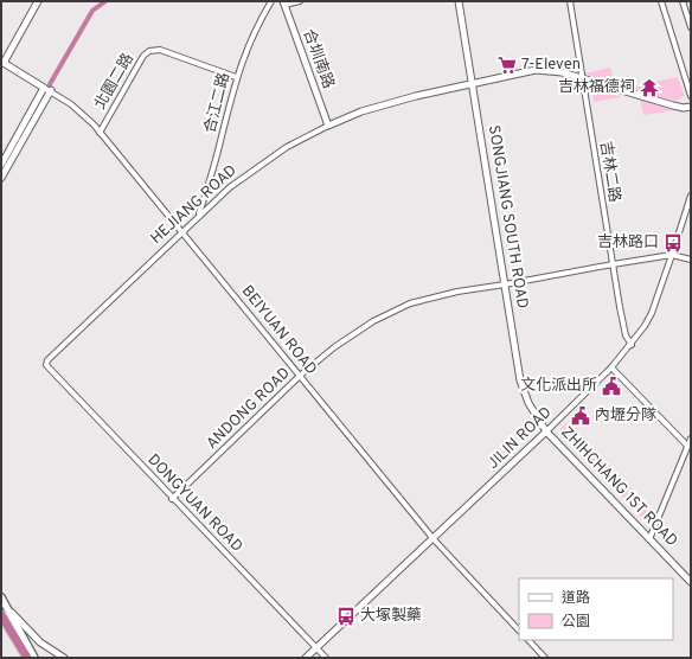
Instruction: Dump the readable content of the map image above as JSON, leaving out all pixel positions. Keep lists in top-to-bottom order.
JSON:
{
  "streets": {
    "street": [
      "合圳南路",
      "北園二路",
      "合江二路",
      "吉林二路",
      "HEJIANG ROAD",
      "SONGJIANG SOUTH ROAD",
      "BEIYUAN ROAD",
      "ANDONG ROAD",
      "JILIN ROAD",
      "ZHIHCHANG 1ST ROAD",
      "DONGYUAN ROAD"
    ]
  },
  "crossings": [
    ["合圳南路", "HEJIANG ROAD"],
    ["北園二路", "合江二路"],
    ["北園二路", "BEIYUAN ROAD"],
    ["合江二路", "HEJIANG ROAD"],
    ["吉林二路", "HEJIANG ROAD"],
    ["吉林二路", "ANDONG ROAD"],
    ["吉林二路", "JILIN ROAD"],
    ["HEJIANG ROAD", "SONGJIANG SOUTH ROAD"],
    ["HEJIANG ROAD", "BEIYUAN ROAD"],
    ["HEJIANG ROAD", "DONGYUAN ROAD"],
    ["SONGJIANG SOUTH ROAD", "ANDONG ROAD"],
    ["SONGJIANG SOUTH ROAD", "JILIN ROAD"],
    ["SONGJIANG SOUTH ROAD", "ZHIHCHANG 1ST ROAD"],
    ["BEIYUAN ROAD", "ANDONG ROAD"],
    ["BEIYUAN ROAD", "JILIN ROAD"],
    ["ANDONG ROAD", "JILIN ROAD"],
    ["ANDONG ROAD", "DONGYUAN ROAD"],
    ["JILIN ROAD", "ZHIHCHANG 1ST ROAD"],
    ["JILIN ROAD", "DONGYUAN ROAD"]
  ],
  "places": {
    "supermarket": ["7-Eleven"],
    "temple": ["吉林福德祠"],
    "bus stop": ["吉林路口", "大塚製藥"],
    "public building": ["文化派出所", "內壢分隊"]
  },
  "legend": ["道路", "公園"]
}
